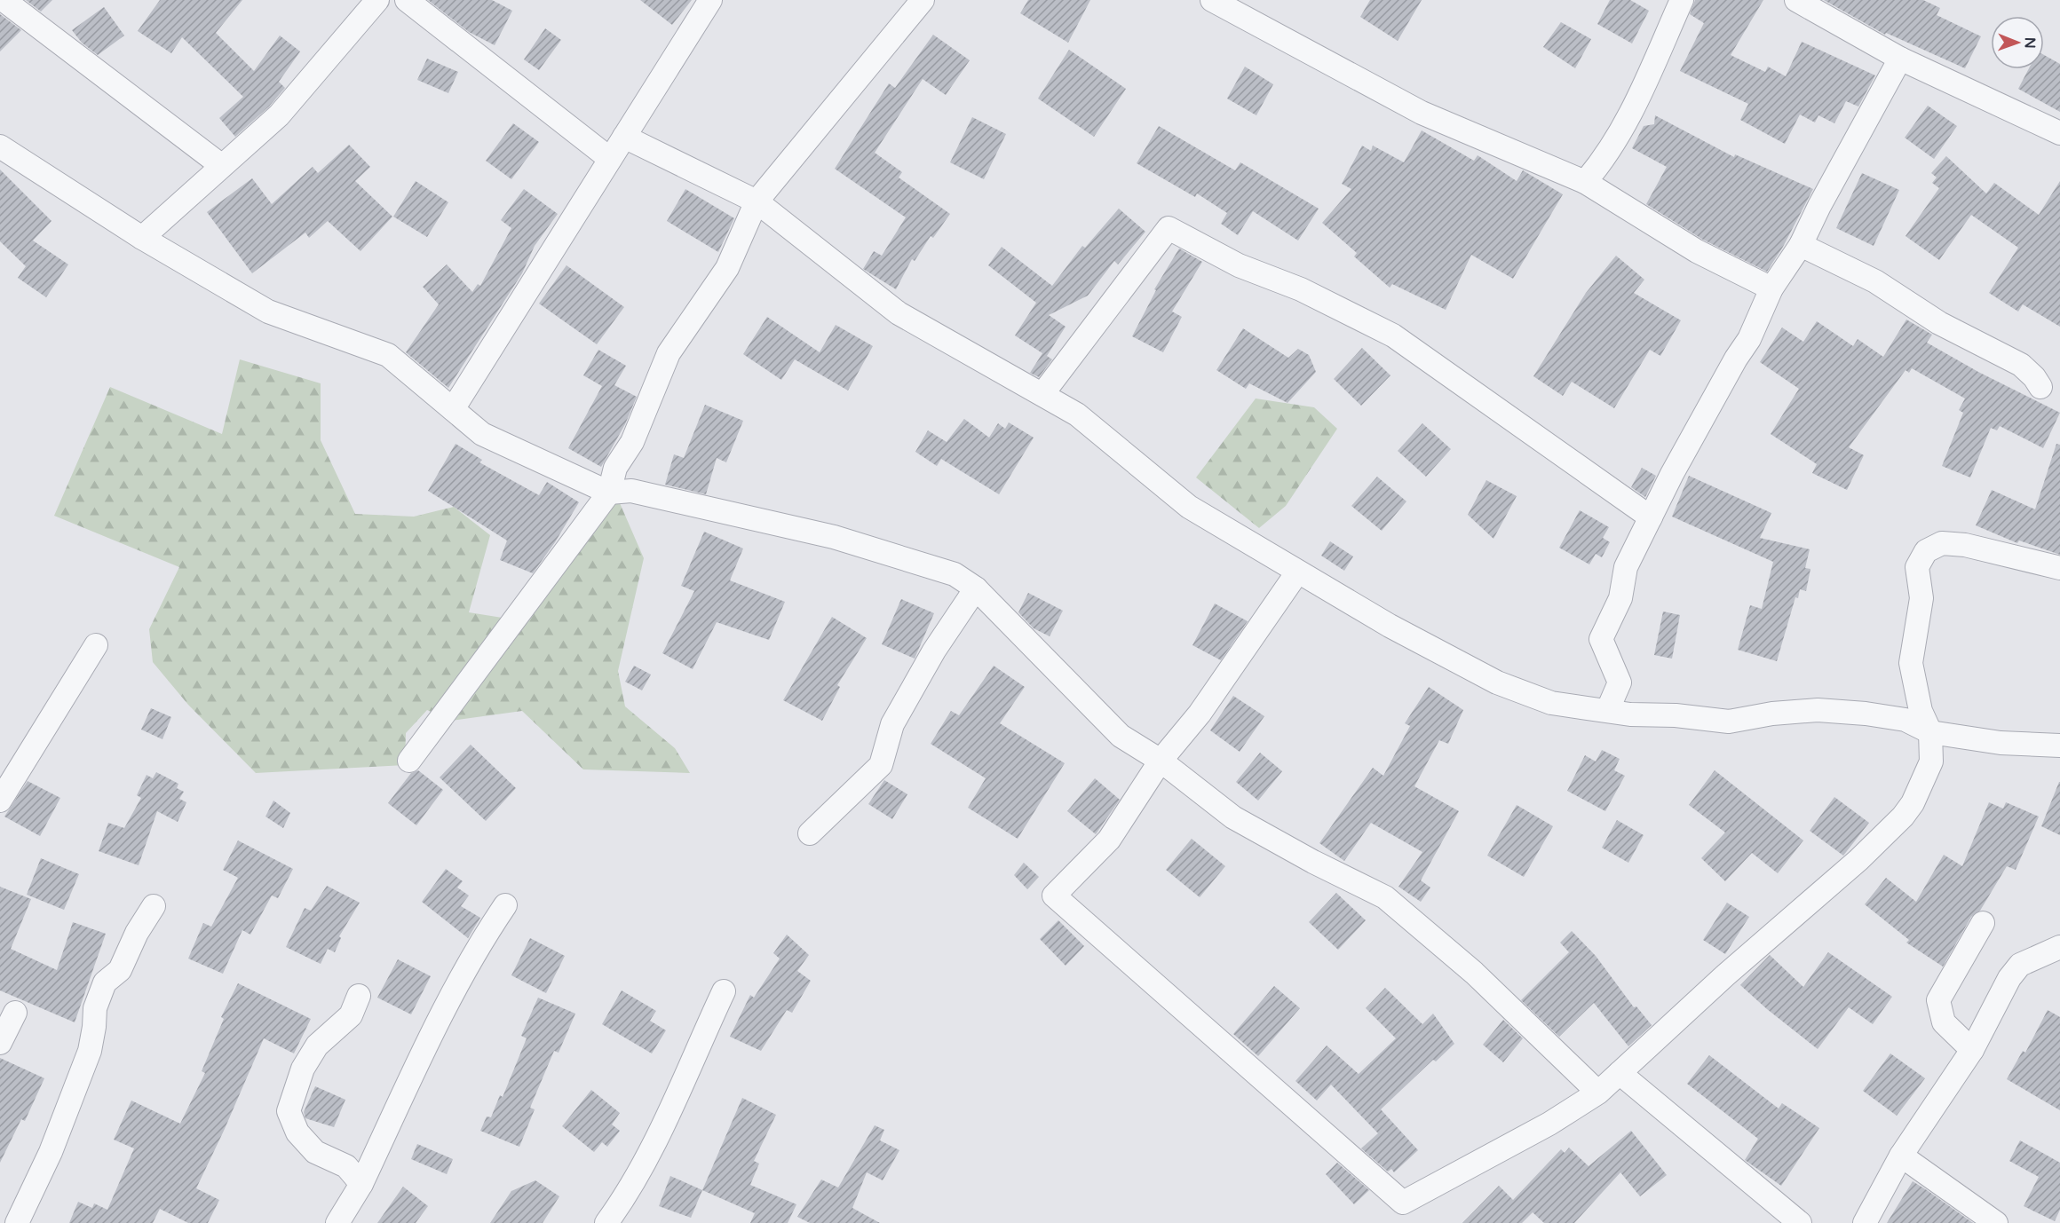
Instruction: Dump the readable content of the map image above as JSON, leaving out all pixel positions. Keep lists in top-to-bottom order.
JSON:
{
  "north": "right"
}
